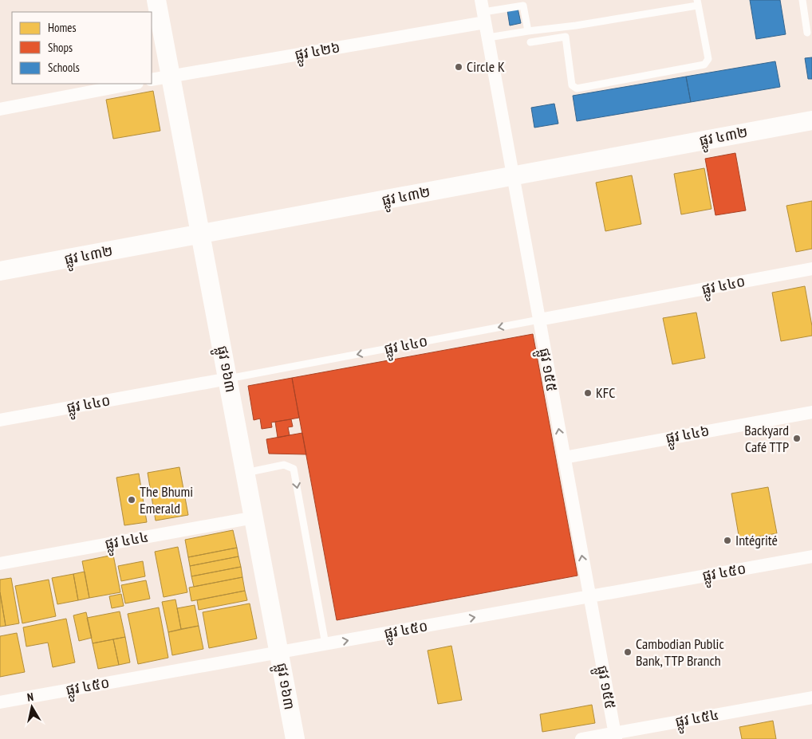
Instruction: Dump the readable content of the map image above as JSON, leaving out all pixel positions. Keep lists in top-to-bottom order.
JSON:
{
  "streets": {
    "street": [
      "ផ្លូវ ៤២៦",
      "ផ្លូវ ៤៣២",
      "ផ្លូវ ៤៤០",
      "ផ្លូវ ១៦៣",
      "ផ្លូវ ១៥៥",
      "ផ្លូវ ៤៤៦",
      "ផ្លូវ ៤៤៤",
      "ផ្លូវ ៤៥០",
      "ផ្លូវ ៤៥៤"
    ]
  },
  "crossings": [
    ["ផ្លូវ ៤២៦", "ផ្លូវ ១៦៣"],
    ["ផ្លូវ ៤២៦", "ផ្លូវ ១៥៥"],
    ["ផ្លូវ ៤៣២", "ផ្លូវ ១៦៣"],
    ["ផ្លូវ ៤៣២", "ផ្លូវ ១៥៥"],
    ["ផ្លូវ ៤៤០", "ផ្លូវ ១៦៣"],
    ["ផ្លូវ ៤៤០", "ផ្លូវ ១៥៥"],
    ["ផ្លូវ ១៦៣", "ផ្លូវ ៤៤៤"],
    ["ផ្លូវ ១៦៣", "ផ្លូវ ៤៥០"],
    ["ផ្លូវ ១៥៥", "ផ្លូវ ៤៤៦"],
    ["ផ្លូវ ១៥៥", "ផ្លូវ ៤៥០"],
    ["ផ្លូវ ១៥៥", "ផ្លូវ ៤៥៤"]
  ],
  "one_way": ["ផ្លូវ ៤៤០", "ផ្លូវ ១៥៥"],
  "places": [
    "Circle K",
    "KFC",
    "Backyard Café TTP",
    "The Bhumi Emerald",
    "Intégrité",
    "Cambodian Public Bank, TTP Branch"
  ],
  "legend": ["Homes", "Shops", "Schools"],
  "north": "top"
}
